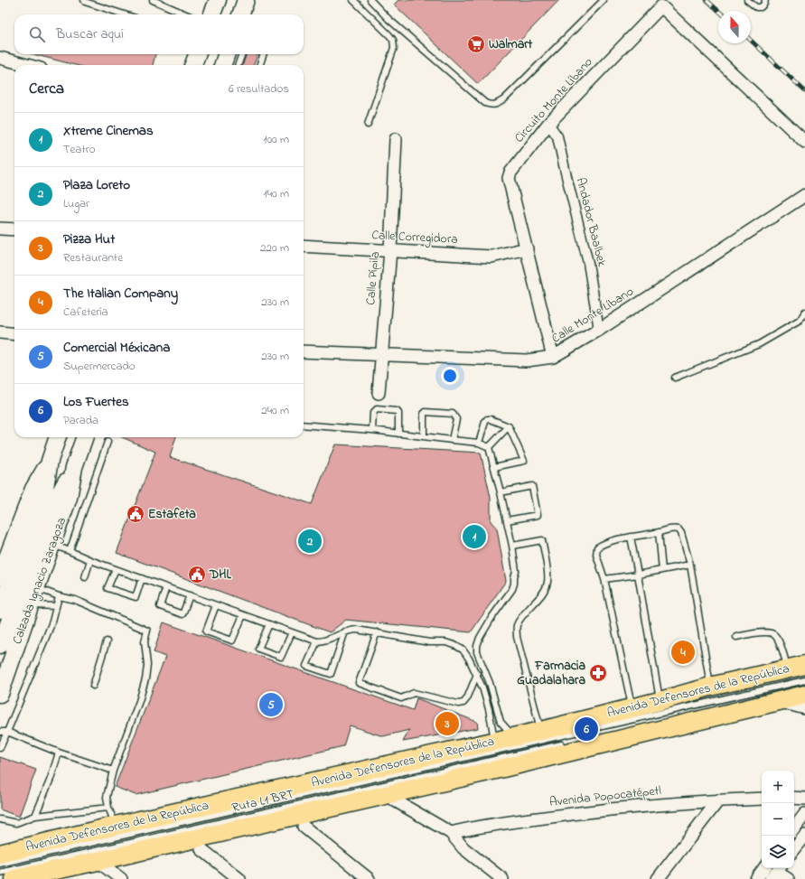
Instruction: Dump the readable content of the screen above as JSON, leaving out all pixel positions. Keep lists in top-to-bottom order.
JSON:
{
  "streets": {
    "main road": ["Calzada Ignacio Zaragoza", "Avenida Defensores de la República"],
    "street": [
      "Circuito Monte Líbano",
      "Andador Baalbek",
      "Calle Corregidora",
      "Calle Pípila",
      "Calle Monte Líbano",
      "Avenida Popocatépetl"
    ],
    "lane": ["Ruta L1 BRT"]
  },
  "crossings": [
    ["Circuito Monte Líbano", "Andador Baalbek"],
    ["Circuito Monte Líbano", "Calle Corregidora"],
    ["Circuito Monte Líbano", "Calle Monte Líbano"],
    ["Andador Baalbek", "Calle Monte Líbano"],
    ["Calle Corregidora", "Calle Pípila"],
    ["Calle Pípila", "Calle Monte Líbano"]
  ],
  "places": {
    "supermarket": ["Walmart"],
    "public building": ["Estafeta", "DHL"],
    "pharmacy": ["Farmacia Guadalahara"]
  },
  "north": "top",
  "page": {
    "search": "Buscar aquí",
    "heading": ["Cerca", "6 resultados"],
    "list": [
      {
        "mark": "1",
        "name": "Xtreme Cinemas",
        "note": "Teatro",
        "value": "100 m"
      },
      {
        "mark": "2",
        "name": "Plaza Loreto",
        "note": "Lugar",
        "value": "140 m"
      },
      {
        "mark": "3",
        "name": "Pizza Hut",
        "note": "Restaurante",
        "value": "220 m"
      },
      {
        "mark": "4",
        "name": "The Italian Company",
        "note": "Cafetería",
        "value": "230 m"
      },
      {
        "mark": "5",
        "name": "Comercial Méxicana",
        "note": "Supermercado",
        "value": "230 m"
      },
      {
        "mark": "6",
        "name": "Los Fuertes",
        "note": "Parada",
        "value": "240 m"
      }
    ],
    "pins": [
      "1",
      "2",
      "4",
      "5",
      "3",
      "6"
    ],
    "map_buttons": ["+", "−"]
  }
}
